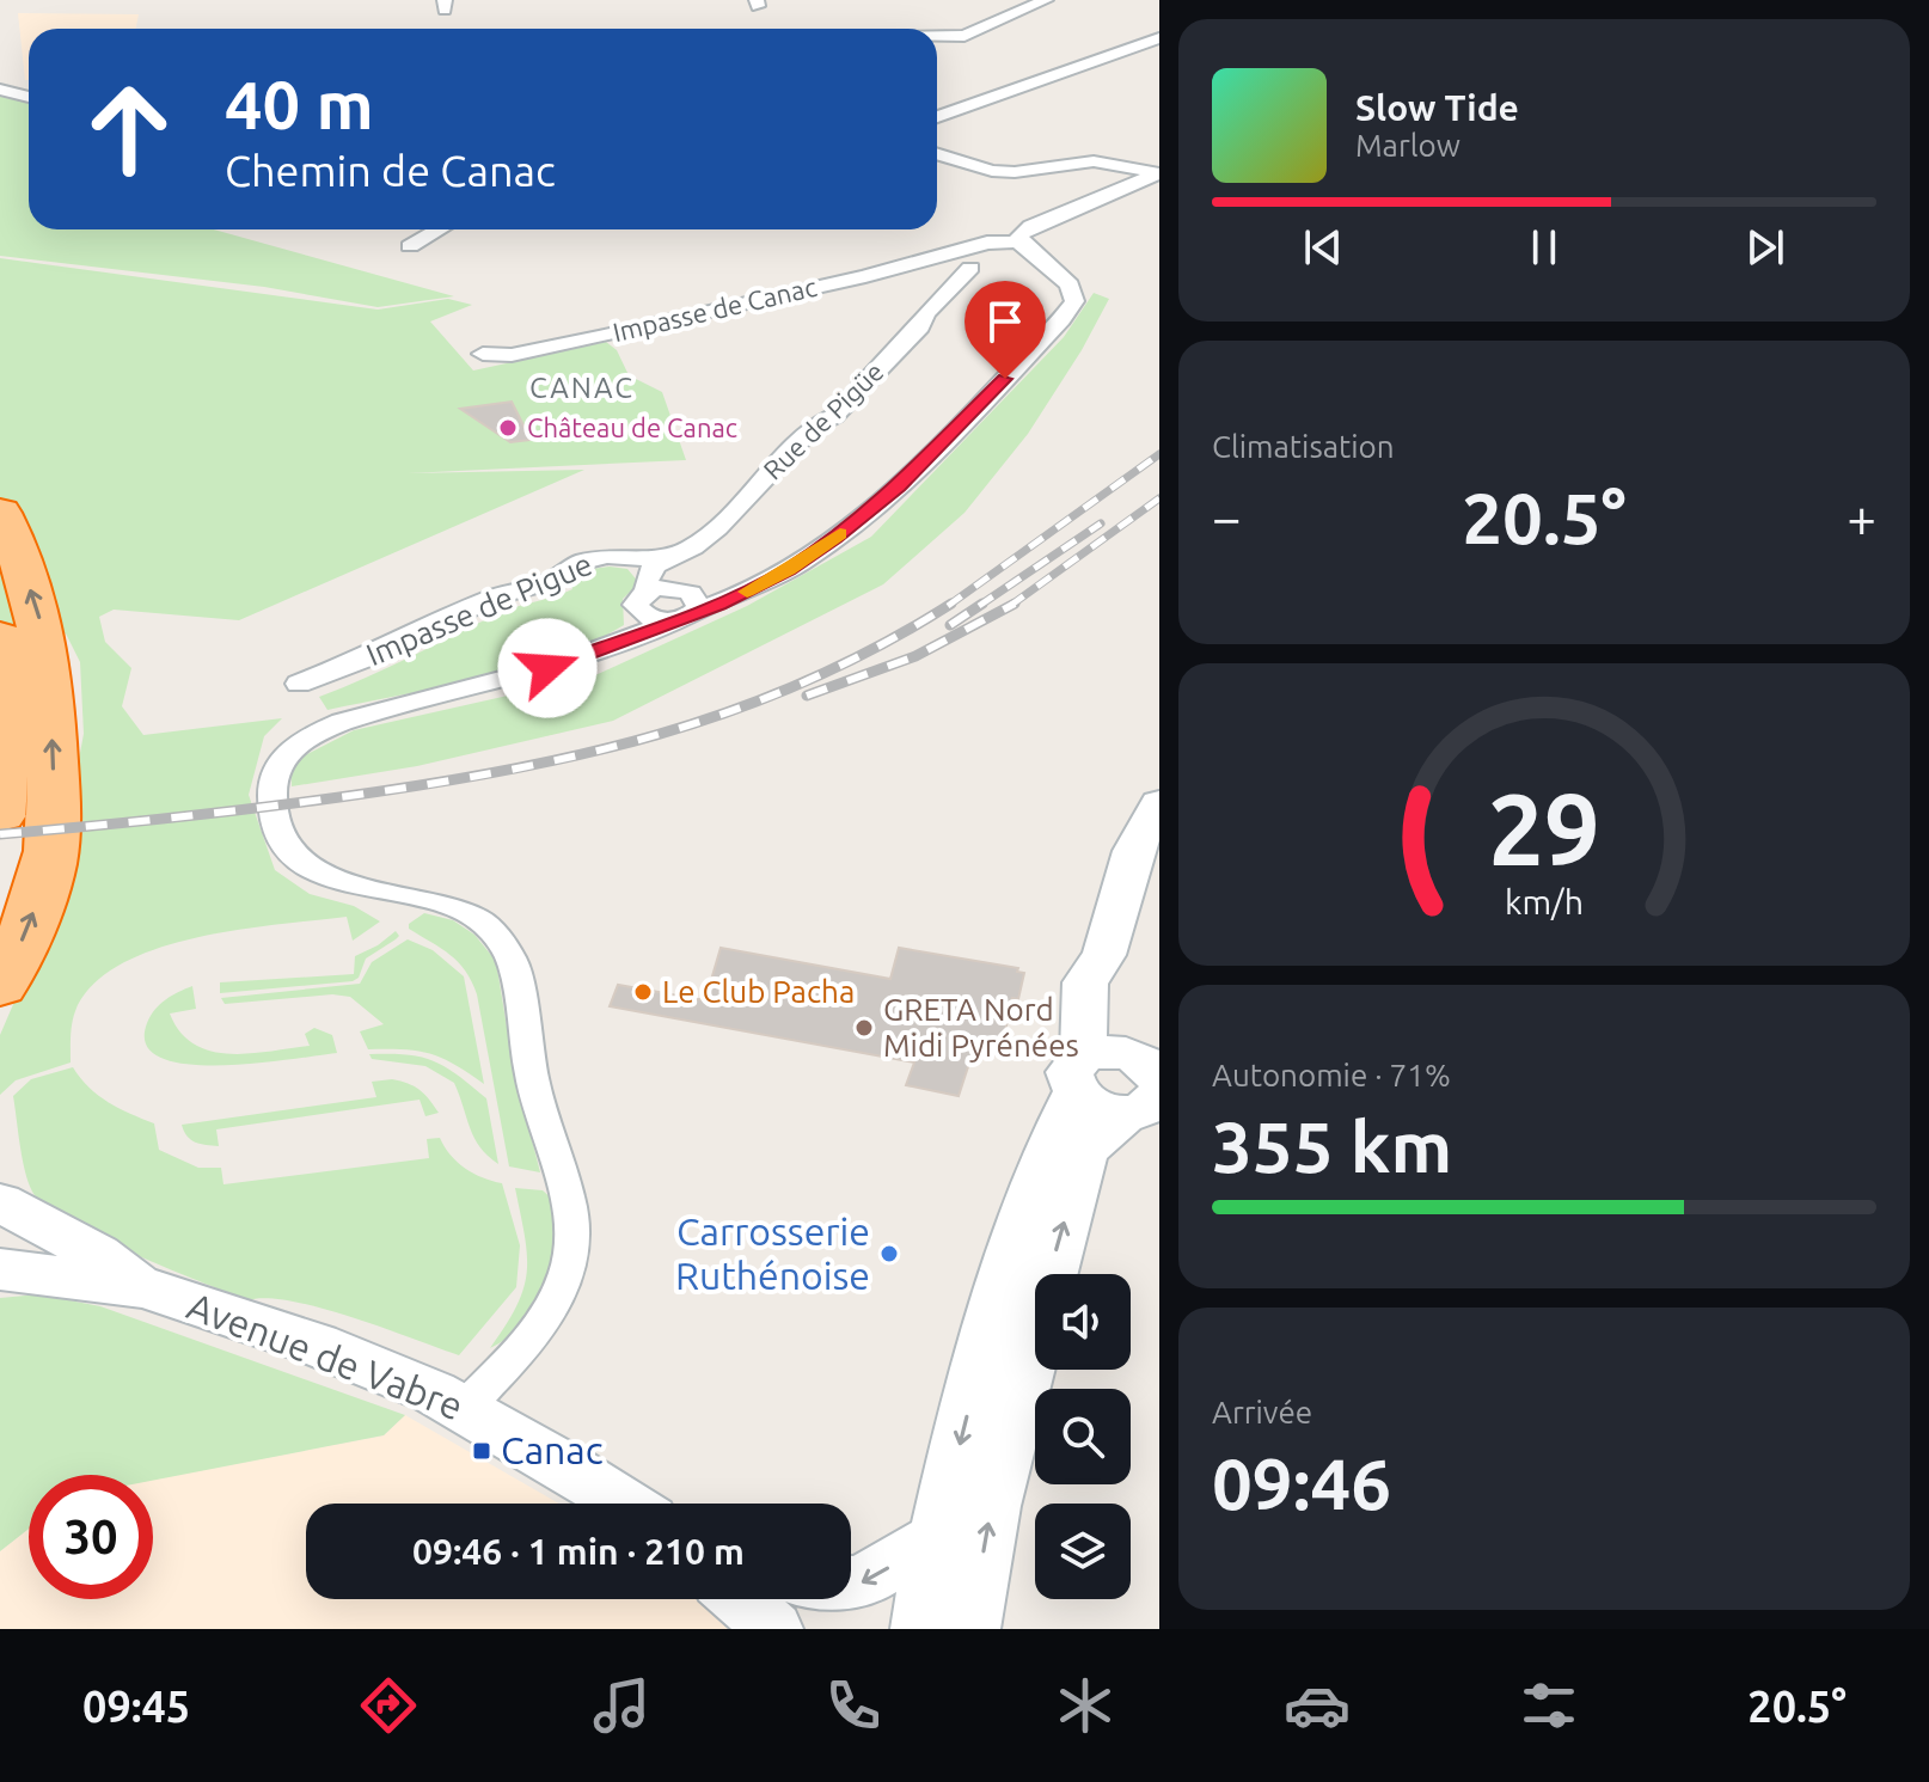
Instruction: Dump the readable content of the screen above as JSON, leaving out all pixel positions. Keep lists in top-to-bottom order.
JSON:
{
  "streets": {
    "main road": ["Avenue de Vabre"],
    "street": ["Impasse de Canac", "Rue de Pigüe", "Impasse de Pigue"]
  },
  "crossings": [
    ["Impasse de Canac", "Rue de Pigüe"],
    ["Rue de Pigüe", "Impasse de Pigue"]
  ],
  "districts": ["CANAC"],
  "places": {
    "other": [
      "Château de Canac",
      "Le Club Pacha",
      "GRETA Nord Midi Pyrénées",
      "Carrosserie Ruthénoise"
    ],
    "transit": ["Canac"]
  },
  "page": {
    "turn": ["40 m", "Chemin de Canac"],
    "song": ["Slow Tide", "Marlow"],
    "tile": [
      "Climatisation",
      ["Autonomie · 71%", "355 km"],
      ["Arrivée", "09:46"]
    ],
    "heat": ["−", "20.5°", "+"],
    "limit": "30",
    "trip": "09:46 · 1 min · 210 m",
    "tabs": ["09:45", "20.5°"],
    "gauge": ["29", "km/h"]
  }
}
